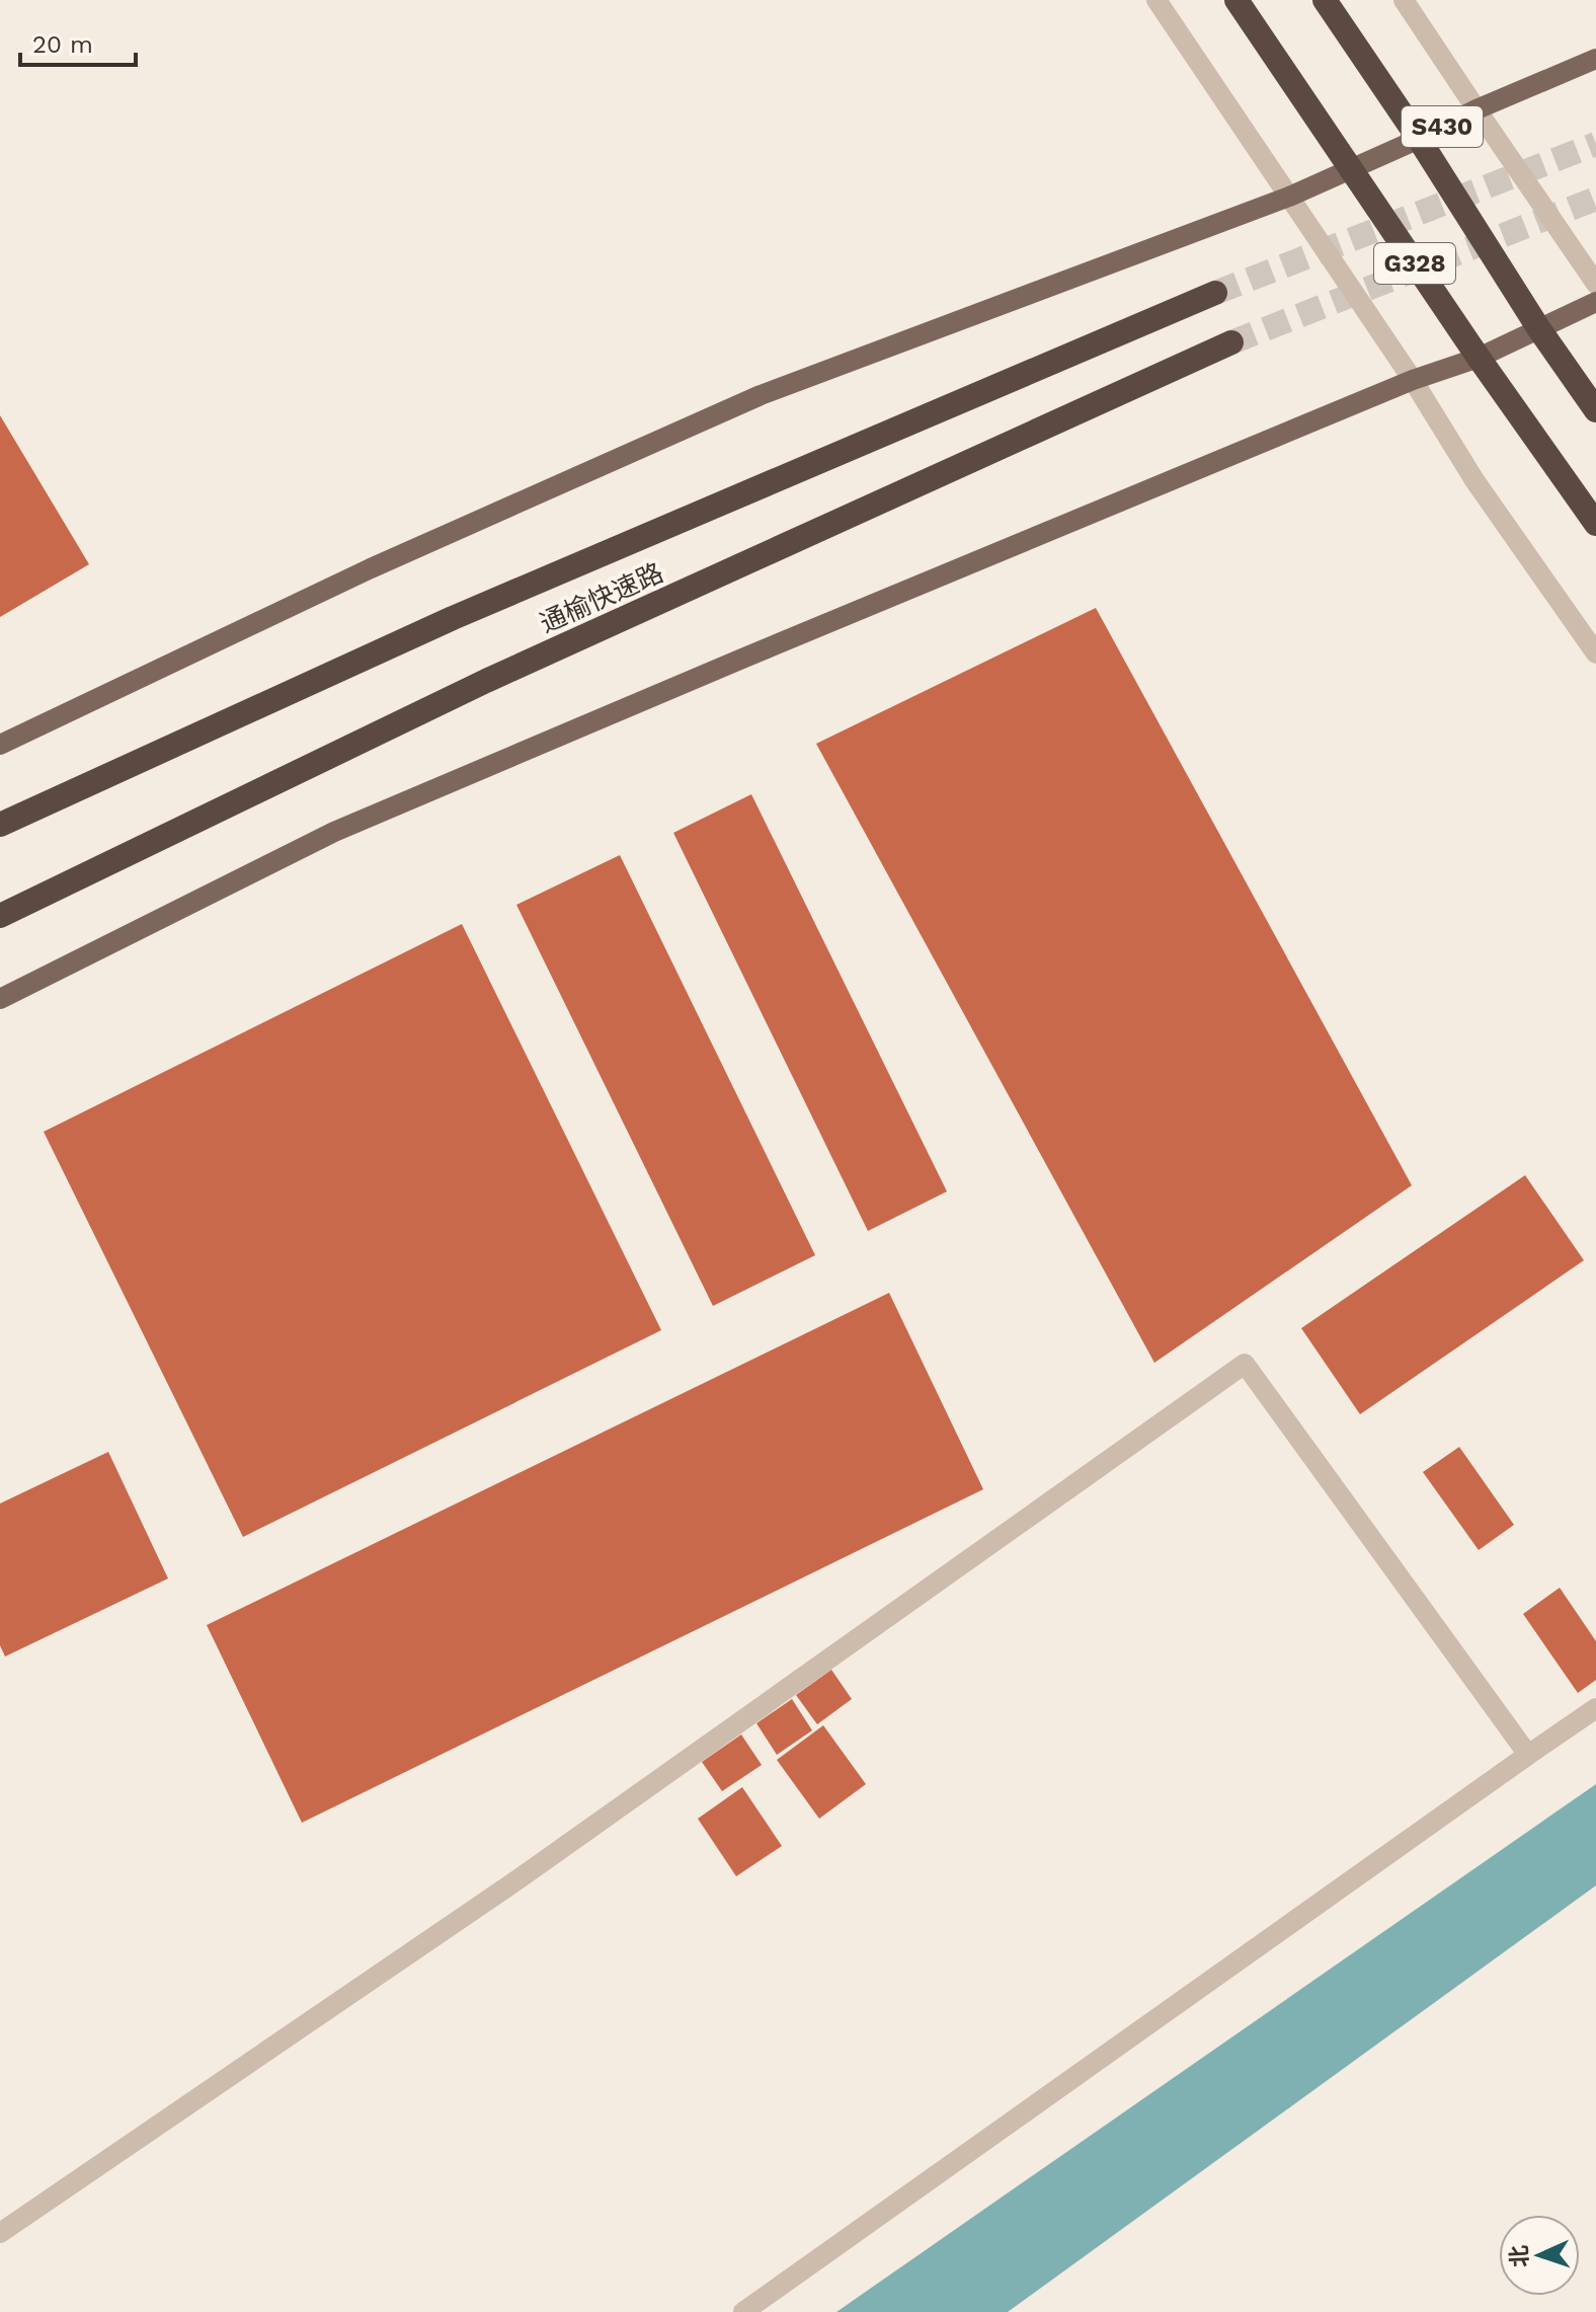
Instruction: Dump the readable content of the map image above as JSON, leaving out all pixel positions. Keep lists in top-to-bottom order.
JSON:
{
  "streets": {
    "highway": ["G328", "通榆快速路"],
    "main road": ["S430"]
  },
  "crossings": [
    ["S430", "G328"]
  ],
  "scale_bar": "20 m",
  "north": "left"
}
